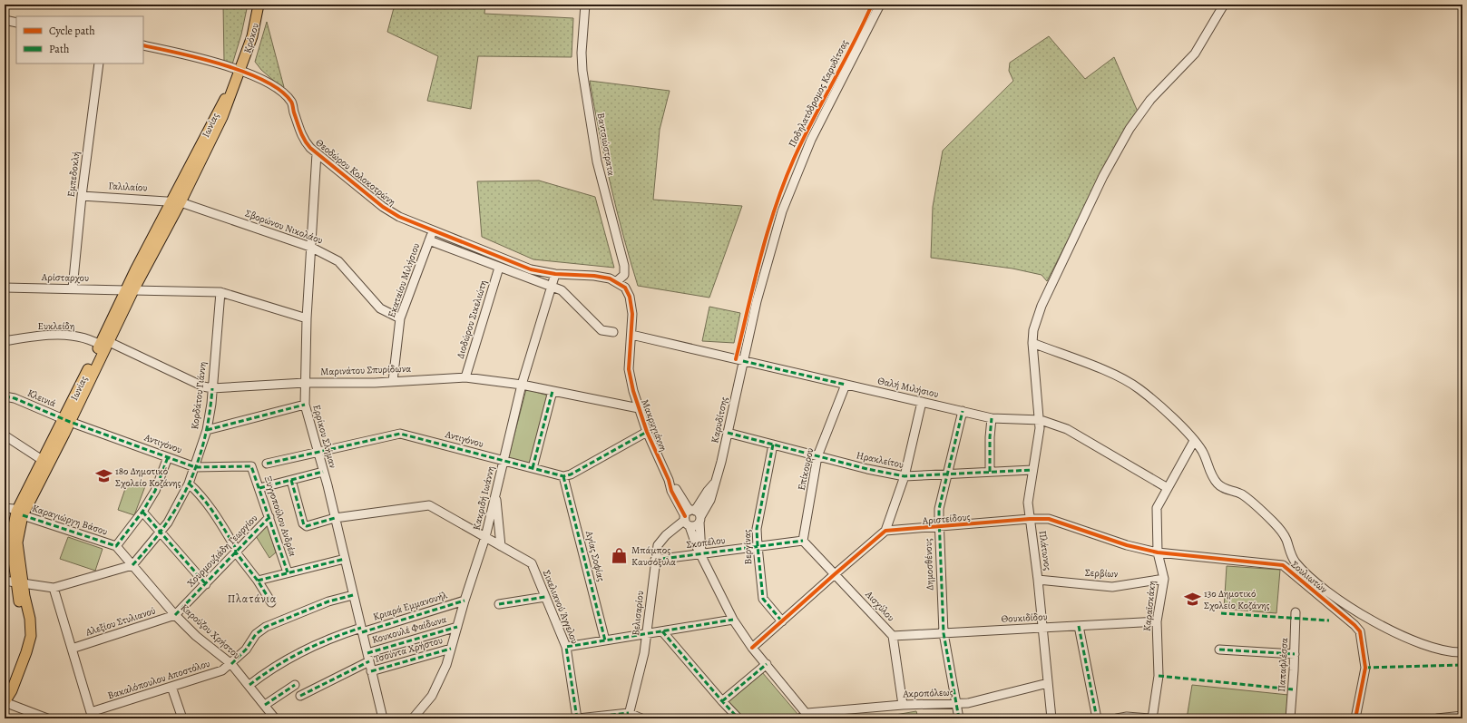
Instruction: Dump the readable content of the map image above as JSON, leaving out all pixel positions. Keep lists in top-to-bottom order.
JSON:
{
  "streets": {
    "main road": ["Κρόκου", "Ιωνίας"],
    "street": [
      "Βαντσιώστρατα",
      "Θεοδώρου Κολοκοτρώνη",
      "Εμπεδοκλή",
      "Γαλιλαίου",
      "Σβορώνου Νικολάου",
      "Αρίσταρχου",
      "Εκαταίου Μιλήσιου",
      "Διοδώρου Σικελιώτη",
      "Ευκλείδη",
      "Μαρινάτου Σπυρίδωνα",
      "Θαλή Μιλήσιου",
      "Κορδάτου Γιάννη",
      "Κλεινιά",
      "Καρυδίτσης",
      "Μακρυγιάννη",
      "Ερρίκου Σλήμαν",
      "Αντιγόνου",
      "Ηρακλείτου",
      "Επίκουρου",
      "Κακριδή Ιωάννη",
      "Ξυγγοπούλου Ανδρέα",
      "Αριστείδους",
      "Καραγιώργη Βάσου",
      "Σκοπέλου",
      "Βεργίνας",
      "Χουρμουζιάδη Γεωργίου",
      "Πλάτωνος",
      "Αγίας Σοφίας",
      "Δημοσθένους",
      "Σερβίων",
      "Σουλιωτών",
      "Κριαρά Εμμανουήλ",
      "Αισχύλου",
      "Καραϊσκάκη",
      "Σικελιανού Άγγελου",
      "Βελισαρίου",
      "Θουκιδίδου",
      "Αλεξίου Στυλιανού",
      "Κουκουλέ Φαίδωνα",
      "Καρούζου Χρήστου",
      "Τσούντα Χρήστου",
      "Παπαφλέσσα",
      "Βακαλόπουλου Αποστόλου",
      "Ακροπόλεως"
    ],
    "cycle path": ["Ποδηλατόδρομος Καρυδίτσας"]
  },
  "crossings": [
    ["Κρόκου", "Ιωνίας"],
    ["Κρόκου", "Θεοδώρου Κολοκοτρώνη"],
    ["Ιωνίας", "Θεοδώρου Κολοκοτρώνη"],
    ["Ιωνίας", "Γαλιλαίου"],
    ["Ιωνίας", "Σβορώνου Νικολάου"],
    ["Ιωνίας", "Αρίσταρχου"],
    ["Ιωνίας", "Ευκλείδη"],
    ["Ιωνίας", "Μαρινάτου Σπυρίδωνα"],
    ["Ιωνίας", "Κλεινιά"],
    ["Ιωνίας", "Αντιγόνου"],
    ["Ιωνίας", "Καραγιώργη Βάσου"],
    ["Βαντσιώστρατα", "Θεοδώρου Κολοκοτρώνη"],
    ["Θεοδώρου Κολοκοτρώνη", "Εκαταίου Μιλήσιου"],
    ["Θεοδώρου Κολοκοτρώνη", "Ερρίκου Σλήμαν"],
    ["Θεοδώρου Κολοκοτρώνη", "Κακριδή Ιωάννη"],
    ["Εμπεδοκλή", "Γαλιλαίου"],
    ["Εμπεδοκλή", "Αρίσταρχου"],
    ["Γαλιλαίου", "Σβορώνου Νικολάου"],
    ["Σβορώνου Νικολάου", "Εκαταίου Μιλήσιου"],
    ["Σβορώνου Νικολάου", "Ερρίκου Σλήμαν"],
    ["Αρίσταρχου", "Κορδάτου Γιάννη"],
    ["Αρίσταρχου", "Ερρίκου Σλήμαν"],
    ["Εκαταίου Μιλήσιου", "Μαρινάτου Σπυρίδωνα"],
    ["Διοδώρου Σικελιώτη", "Μαρινάτου Σπυρίδωνα"],
    ["Ευκλείδη", "Μαρινάτου Σπυρίδωνα"],
    ["Μαρινάτου Σπυρίδωνα", "Κορδάτου Γιάννη"],
    ["Μαρινάτου Σπυρίδωνα", "Μακρυγιάννη"],
    ["Μαρινάτου Σπυρίδωνα", "Ερρίκου Σλήμαν"],
    ["Μαρινάτου Σπυρίδωνα", "Κακριδή Ιωάννη"],
    ["Θαλή Μιλήσιου", "Καρυδίτσης"],
    ["Θαλή Μιλήσιου", "Μακρυγιάννη"],
    ["Θαλή Μιλήσιου", "Επίκουρου"],
    ["Θαλή Μιλήσιου", "Πλάτωνος"],
    ["Θαλή Μιλήσιου", "Δημοσθένους"],
    ["Θαλή Μιλήσιου", "Καραϊσκάκη"],
    ["Κορδάτου Γιάννη", "Αντιγόνου"],
    ["Κορδάτου Γιάννη", "Καρούζου Χρήστου"],
    ["Κλεινιά", "Αντιγόνου"],
    ["Καρυδίτσης", "Μακρυγιάννη"],
    ["Καρυδίτσης", "Ηρακλείτου"],
    ["Καρυδίτσης", "Βελισαρίου"],
    ["Μακρυγιάννη", "Σκοπέλου"],
    ["Μακρυγιάννη", "Βελισαρίου"],
    ["Μακρυγιάννη", "Ακροπόλεως"],
    ["Ερρίκου Σλήμαν", "Αντιγόνου"],
    ["Ερρίκου Σλήμαν", "Κριαρά Εμμανουήλ"],
    ["Ερρίκου Σλήμαν", "Σικελιανού Άγγελου"],
    ["Ερρίκου Σλήμαν", "Κουκουλέ Φαίδωνα"],
    ["Ερρίκου Σλήμαν", "Τσούντα Χρήστου"],
    ["Ερρίκου Σλήμαν", "Βακαλόπουλου Αποστόλου"],
    ["Αντιγόνου", "Κακριδή Ιωάννη"],
    ["Αντιγόνου", "Ξυγγοπούλου Ανδρέα"],
    ["Αντιγόνου", "Καραγιώργη Βάσου"],
    ["Αντιγόνου", "Αγίας Σοφίας"],
    ["Ηρακλείτου", "Επίκουρου"],
    ["Ηρακλείτου", "Βεργίνας"],
    ["Ηρακλείτου", "Πλάτωνος"],
    ["Ηρακλείτου", "Δημοσθένους"],
    ["Επίκουρου", "Σκοπέλου"],
    ["Επίκουρου", "Αισχύλου"],
    ["Κακριδή Ιωάννη", "Κριαρά Εμμανουήλ"],
    ["Κακριδή Ιωάννη", "Σικελιανού Άγγελου"],
    ["Κακριδή Ιωάννη", "Κουκουλέ Φαίδωνα"],
    ["Κακριδή Ιωάννη", "Τσούντα Χρήστου"],
    ["Ξυγγοπούλου Ανδρέα", "Χουρμουζιάδη Γεωργίου"],
    ["Αριστείδους", "Πλάτωνος"],
    ["Αριστείδους", "Δημοσθένους"],
    ["Αριστείδους", "Σουλιωτών"],
    ["Αριστείδους", "Καραϊσκάκη"],
    ["Καραγιώργη Βάσου", "Καρούζου Χρήστου"],
    ["Σκοπέλου", "Βεργίνας"],
    ["Σκοπέλου", "Αισχύλου"],
    ["Σκοπέλου", "Βελισαρίου"],
    ["Χουρμουζιάδη Γεωργίου", "Αλεξίου Στυλιανού"],
    ["Χουρμουζιάδη Γεωργίου", "Καρούζου Χρήστου"],
    ["Πλάτωνος", "Σερβίων"],
    ["Πλάτωνος", "Θουκιδίδου"],
    ["Πλάτωνος", "Ακροπόλεως"],
    ["Δημοσθένους", "Θουκιδίδου"],
    ["Δημοσθένους", "Ακροπόλεως"],
    ["Σερβίων", "Καραϊσκάκη"],
    ["Σουλιωτών", "Καραϊσκάκη"],
    ["Κριαρά Εμμανουήλ", "Καρούζου Χρήστου"],
    ["Αισχύλου", "Θουκιδίδου"],
    ["Αισχύλου", "Ακροπόλεως"],
    ["Καραϊσκάκη", "Θουκιδίδου"],
    ["Αλεξίου Στυλιανού", "Καρούζου Χρήστου"],
    ["Καρούζου Χρήστου", "Βακαλόπουλου Αποστόλου"]
  ],
  "districts": ["Πλατάνια"],
  "places": {
    "school or university": ["18ο Δημοτικό Σχολείο Κοζάνης", "13ο Δημοτικό Σχολείο Κοζάνης"],
    "shop": ["Μπάμπος Καυσόξυλα"]
  },
  "legend": ["Cycle path", "Path"]
}
